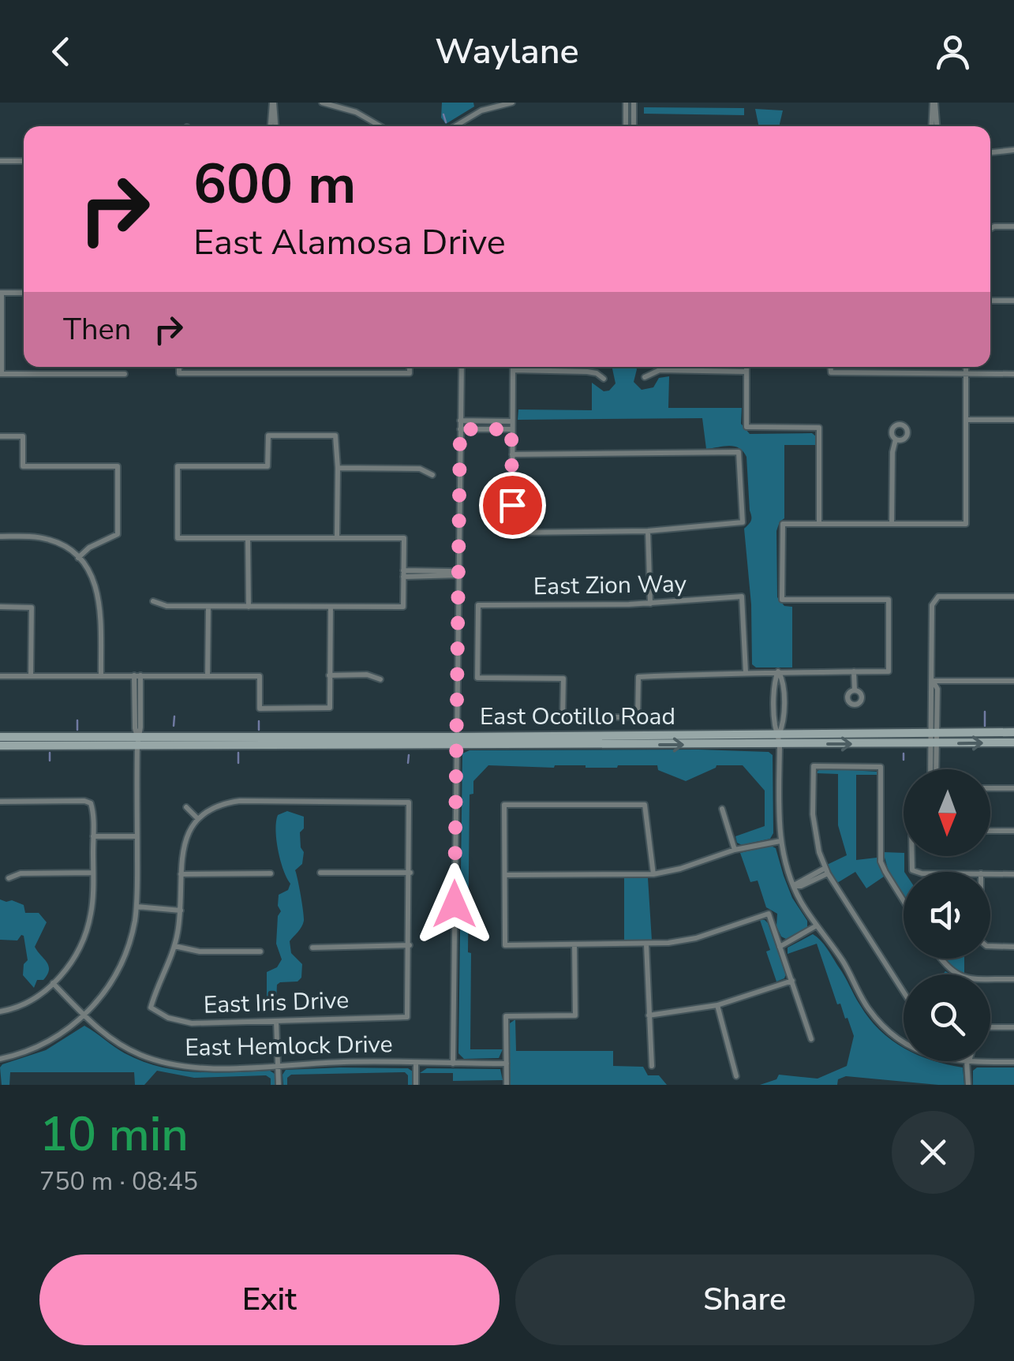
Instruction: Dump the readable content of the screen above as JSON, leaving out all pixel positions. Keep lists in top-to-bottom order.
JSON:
{
  "streets": {
    "main road": ["East Ocotillo Road"],
    "street": ["East Zion Way", "East Iris Drive", "East Hemlock Drive"]
  },
  "north": "bottom",
  "page": {
    "header": "Waylane",
    "turn": ["600 m", "East Alamosa Drive"],
    "then": "Then",
    "heading": ["10 min", "750 m · 08:45"],
    "buttons": ["Exit", "Share"]
  }
}
